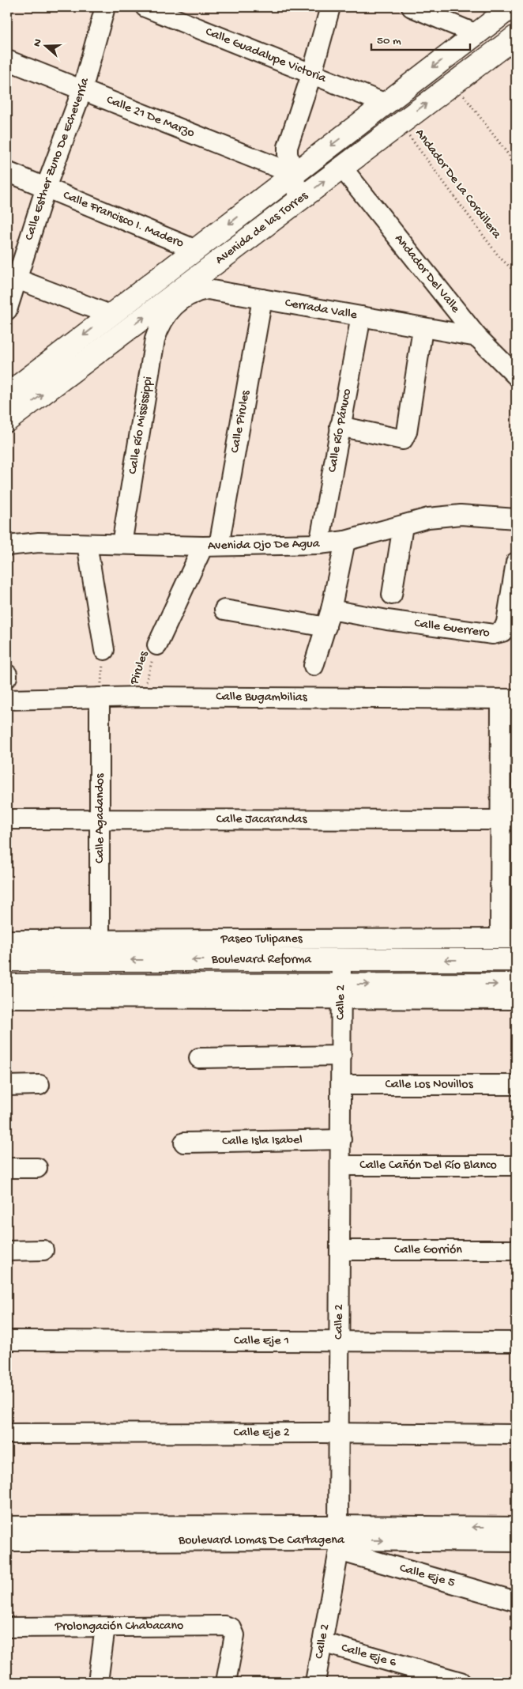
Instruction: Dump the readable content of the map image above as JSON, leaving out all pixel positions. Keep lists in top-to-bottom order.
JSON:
{
  "streets": {
    "main road": ["Avenida de las Torres", "Boulevard Reforma"],
    "street": [
      "Calle Guadalupe Victoria",
      "Calle 21 De Marzo",
      "Calle Esther Zuno De Echeverría",
      "Calle Francisco I. Madero",
      "Andador Del Valle",
      "Cerrada Valle",
      "Calle Pirules",
      "Calle Río Mississippi",
      "Calle Río Pánuco",
      "Avenida Ojo De Agua",
      "Calle Guerrero",
      "Calle Bugambilias",
      "Calle Agadandos",
      "Calle Jacarandas",
      "Paseo Tulipanes",
      "Calle 2",
      "Calle Los Novillos",
      "Calle Isla Isabel",
      "Calle Cañón Del Río Blanco",
      "Calle Gorrión",
      "Calle Eje 1",
      "Calle Eje 2",
      "Boulevard Lomas De Cartagena",
      "Calle Eje 5",
      "Prolongación Chabacano",
      "Calle Eje 6"
    ],
    "path": ["Andador De La Cordillera", "Pirules"]
  },
  "crossings": [
    ["Calle Guadalupe Victoria", "Avenida de las Torres"],
    ["Calle 21 De Marzo", "Calle Esther Zuno De Echeverría"],
    ["Calle 21 De Marzo", "Avenida de las Torres"],
    ["Calle Esther Zuno De Echeverría", "Calle Francisco I. Madero"],
    ["Andador De La Cordillera", "Avenida de las Torres"],
    ["Calle Francisco I. Madero", "Avenida de las Torres"],
    ["Avenida de las Torres", "Andador Del Valle"],
    ["Andador Del Valle", "Cerrada Valle"],
    ["Cerrada Valle", "Calle Pirules"],
    ["Cerrada Valle", "Calle Río Mississippi"],
    ["Cerrada Valle", "Calle Río Pánuco"],
    ["Calle Pirules", "Avenida Ojo De Agua"],
    ["Calle Pirules", "Pirules"],
    ["Calle Río Mississippi", "Avenida Ojo De Agua"],
    ["Calle Río Pánuco", "Avenida Ojo De Agua"],
    ["Pirules", "Calle Bugambilias"],
    ["Calle Bugambilias", "Calle Agadandos"],
    ["Calle Agadandos", "Calle Jacarandas"],
    ["Calle Agadandos", "Paseo Tulipanes"],
    ["Boulevard Reforma", "Calle 2"],
    ["Calle 2", "Calle Los Novillos"],
    ["Calle 2", "Calle Isla Isabel"],
    ["Calle 2", "Calle Cañón Del Río Blanco"],
    ["Calle 2", "Calle Gorrión"],
    ["Calle 2", "Calle Eje 1"],
    ["Calle 2", "Calle Eje 2"],
    ["Calle 2", "Boulevard Lomas De Cartagena"],
    ["Calle 2", "Calle Eje 5"],
    ["Calle 2", "Calle Eje 6"],
    ["Boulevard Lomas De Cartagena", "Calle Eje 5"]
  ],
  "scale_bar": "50 m",
  "north": "left"
}
